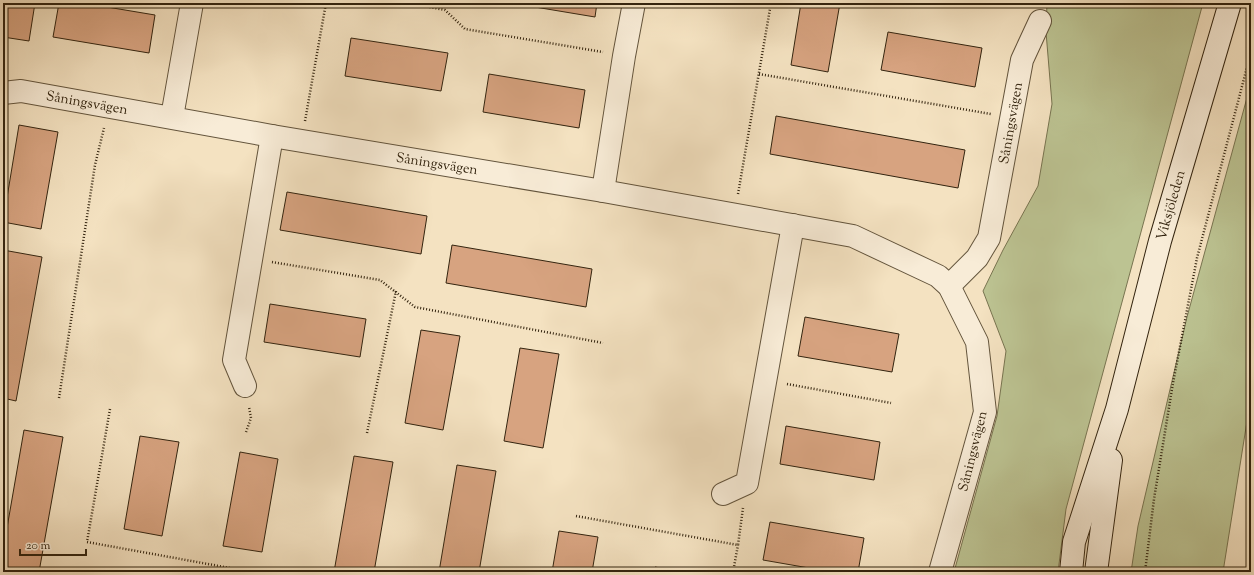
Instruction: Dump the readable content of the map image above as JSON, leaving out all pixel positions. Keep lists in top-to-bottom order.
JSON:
{
  "streets": {
    "street": ["Såningsvägen", "Viksjöleden"]
  },
  "scale_bar": "20 m"
}
